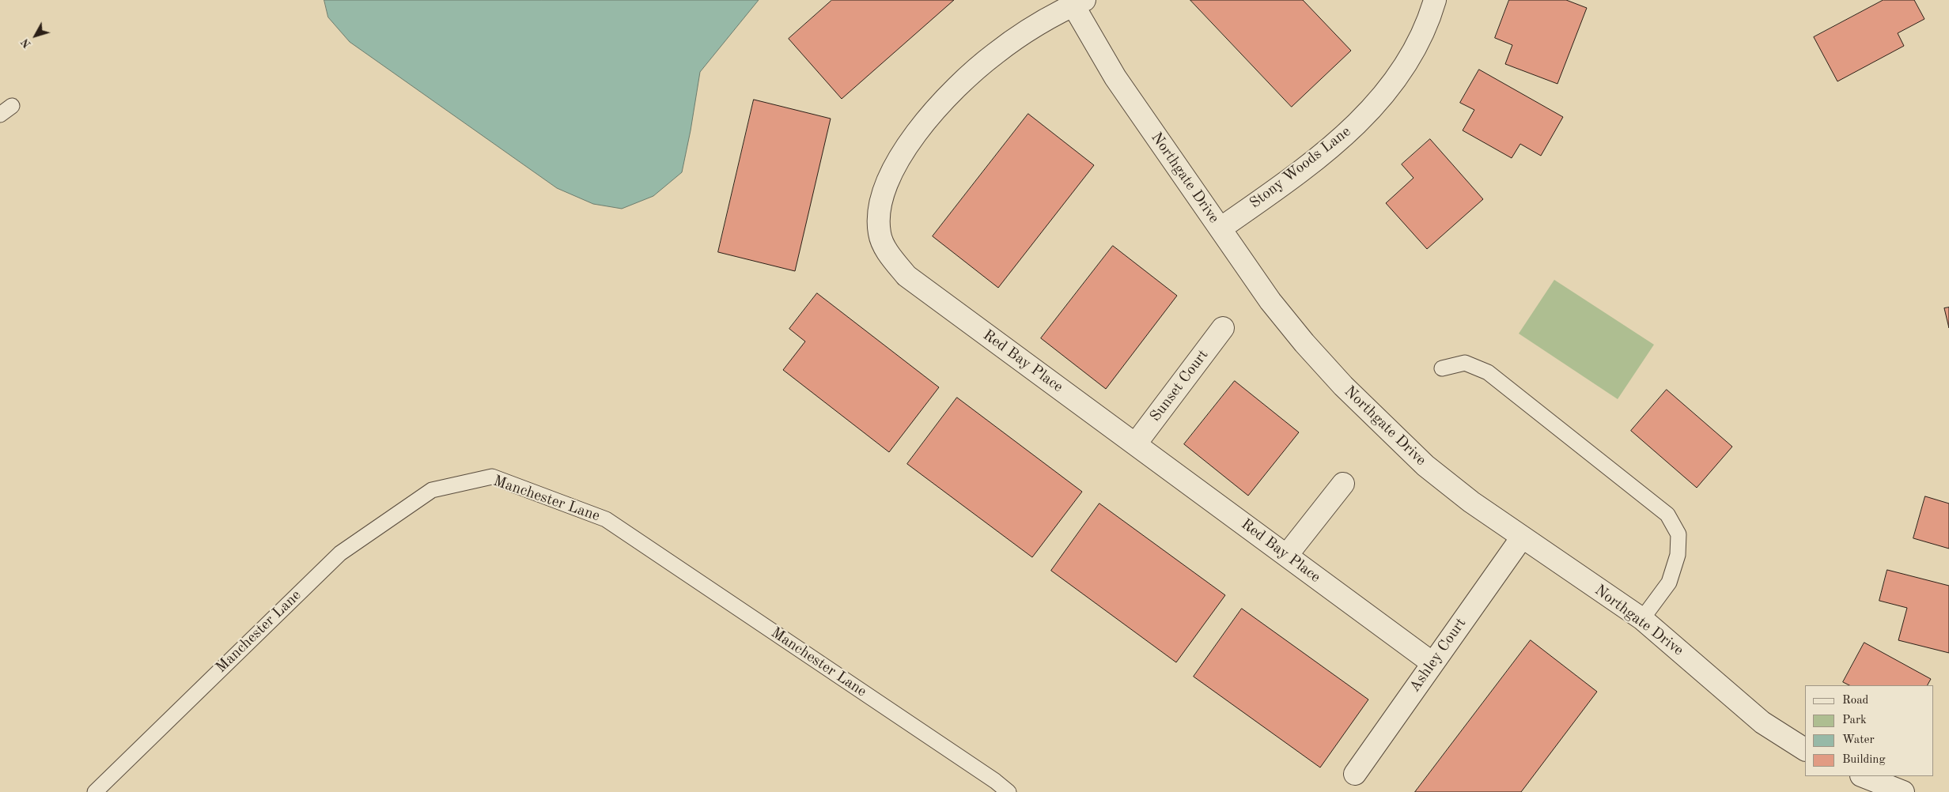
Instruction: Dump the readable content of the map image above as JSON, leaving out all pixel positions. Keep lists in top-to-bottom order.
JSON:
{
  "streets": {
    "street": [
      "Stony Woods Lane",
      "Northgate Drive",
      "Red Bay Place",
      "Sunset Court",
      "Ashley Court"
    ],
    "lane": ["Manchester Lane"]
  },
  "crossings": [
    ["Stony Woods Lane", "Northgate Drive"],
    ["Northgate Drive", "Red Bay Place"],
    ["Northgate Drive", "Ashley Court"],
    ["Red Bay Place", "Sunset Court"],
    ["Red Bay Place", "Ashley Court"]
  ],
  "legend": [
    "Road",
    "Park",
    "Water",
    "Building"
  ],
  "north": "bottom left"
}
